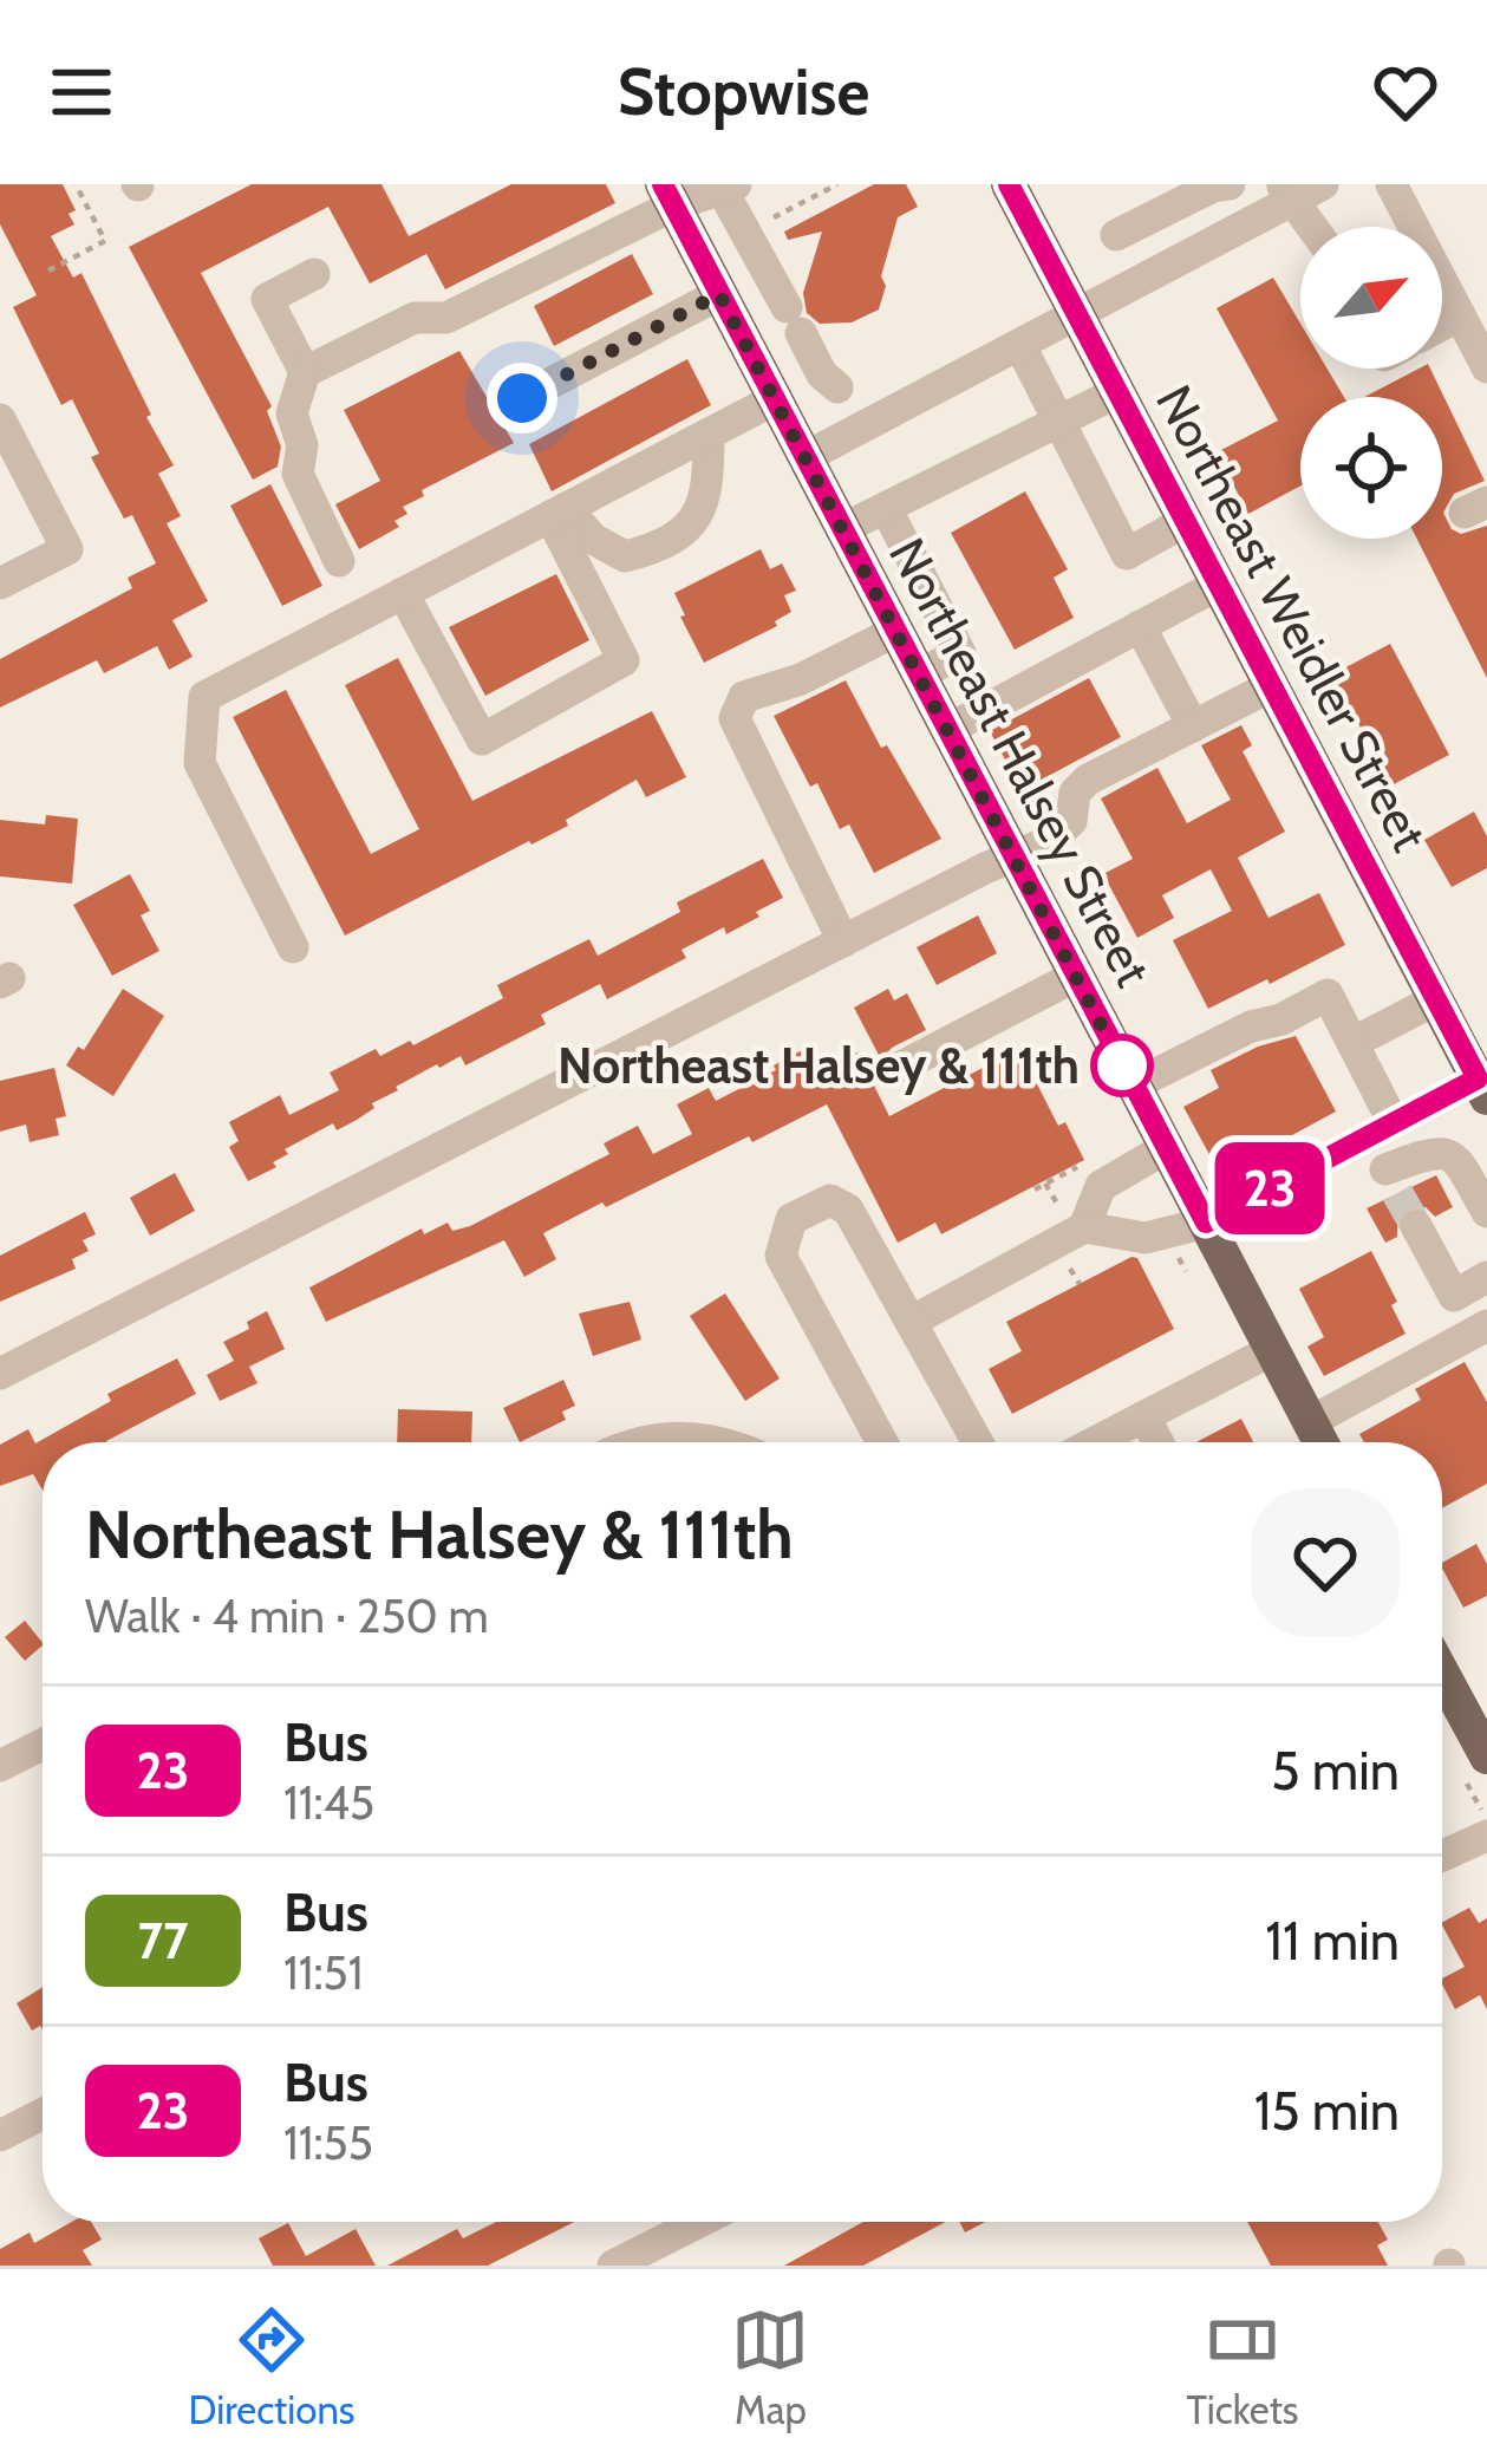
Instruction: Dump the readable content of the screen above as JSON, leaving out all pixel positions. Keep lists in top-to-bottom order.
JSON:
{
  "streets": {
    "main road": ["Northeast Weidler Street", "Northeast Halsey Street"]
  },
  "places": ["Northeast Halsey & 111th"],
  "lines": ["bus line 23"],
  "north": "top right",
  "page": {
    "header": "Stopwise",
    "on_map": "23",
    "heading": ["Northeast Halsey & 111th", "Walk · 4 min · 250 m"],
    "list": [
      {
        "mark": "23",
        "name": "Bus",
        "note": "11:45",
        "value": "5 min"
      },
      {
        "mark": "77",
        "name": "Bus",
        "note": "11:51",
        "value": "11 min"
      },
      {
        "mark": "23",
        "name": "Bus",
        "note": "11:55",
        "value": "15 min"
      }
    ],
    "tabs": ["Directions", "Map", "Tickets"]
  }
}
